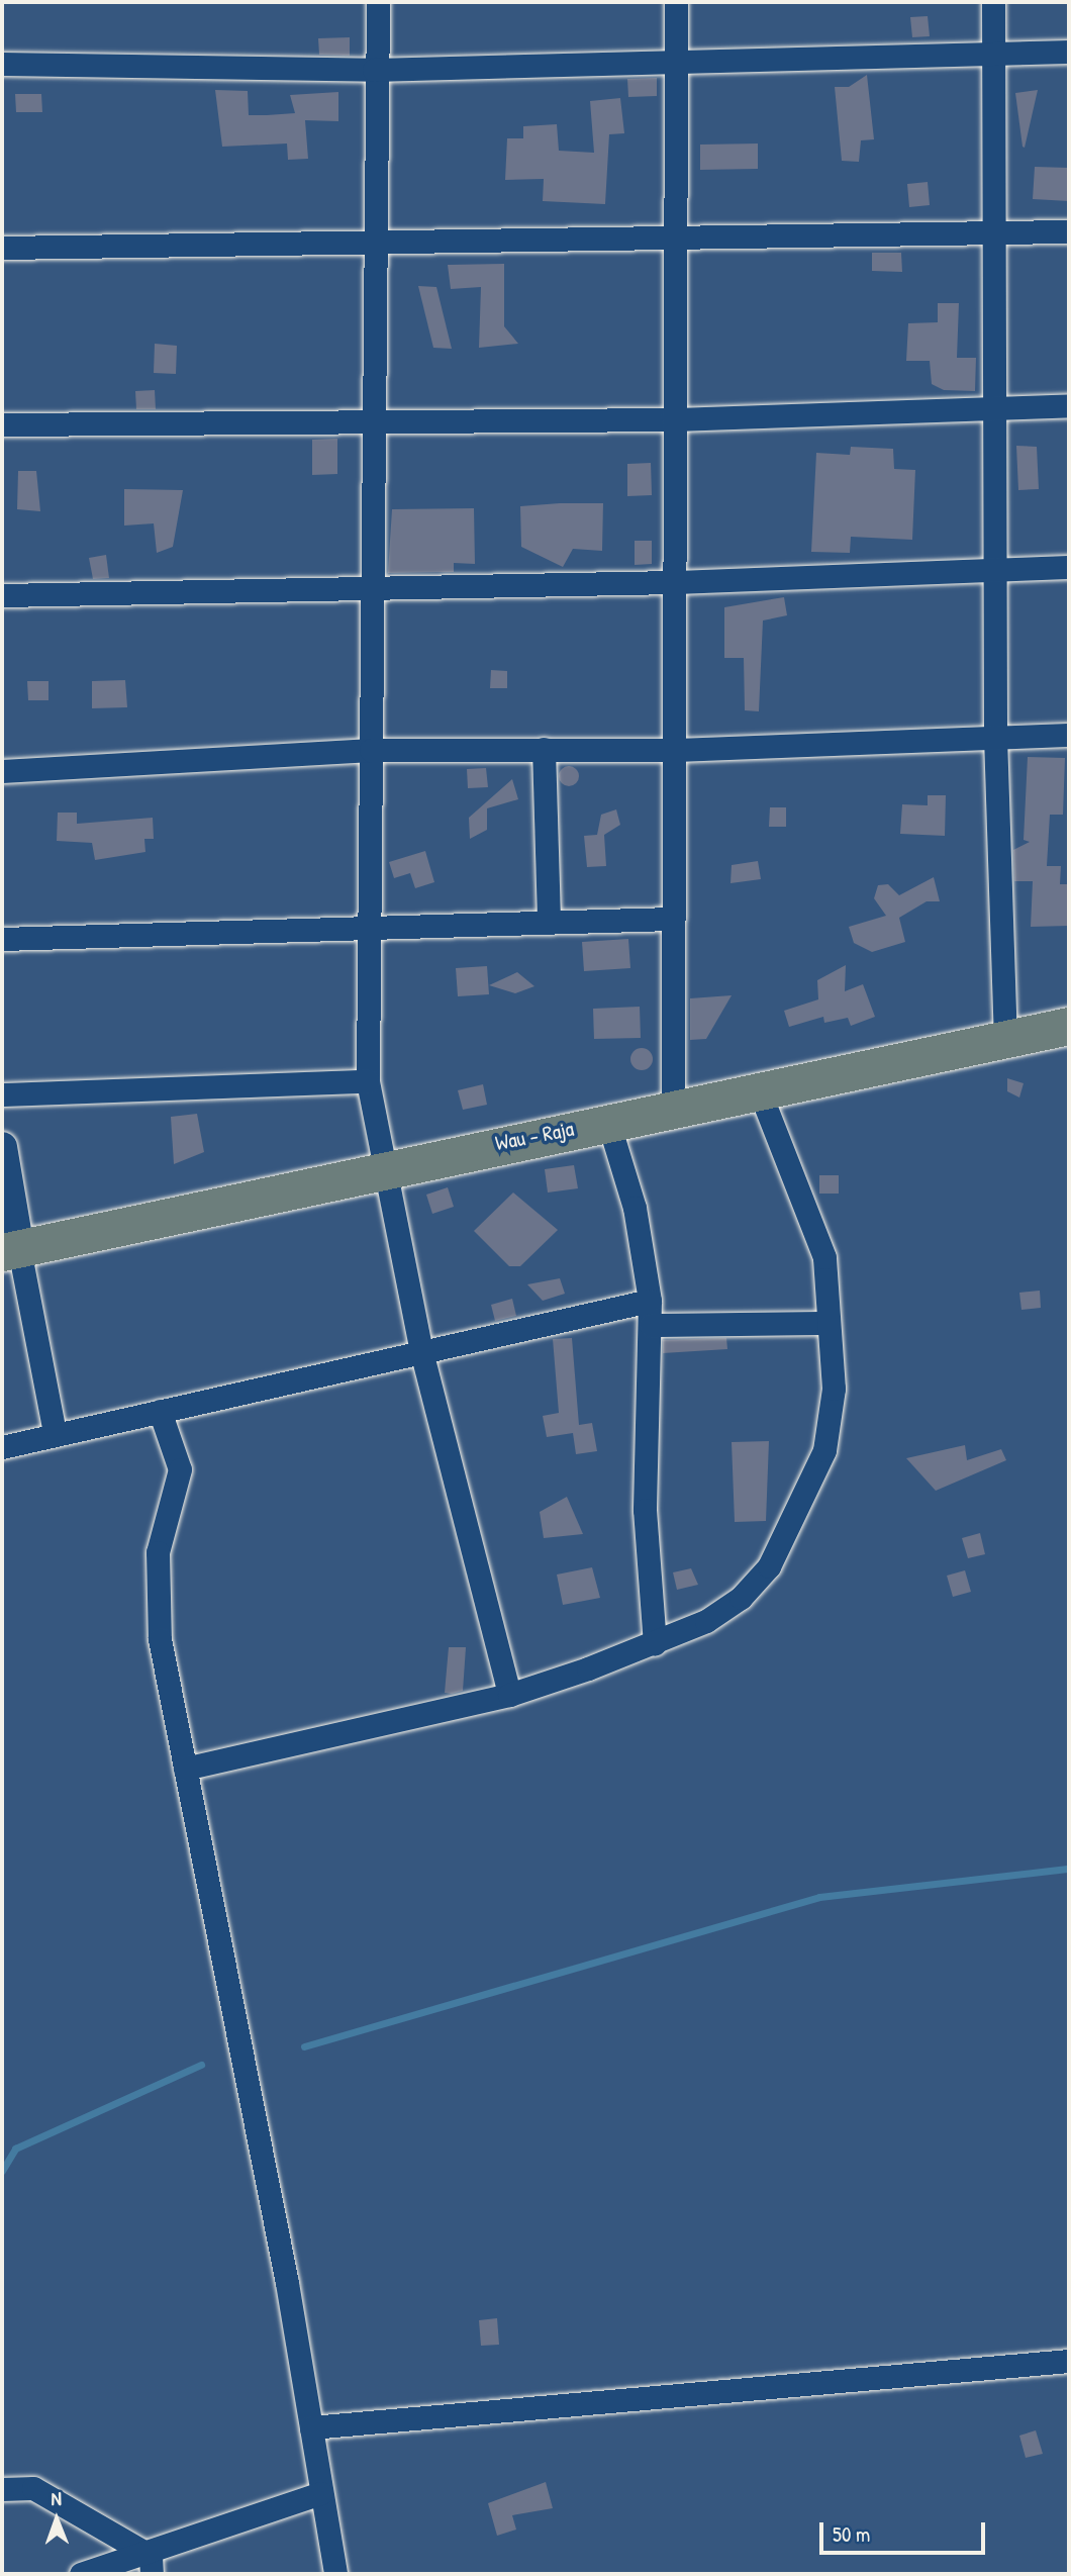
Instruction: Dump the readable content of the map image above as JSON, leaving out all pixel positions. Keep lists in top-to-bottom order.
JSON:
{
  "streets": {
    "main road": ["Wau - Raja"]
  },
  "scale_bar": "50 m",
  "north": "top"
}
